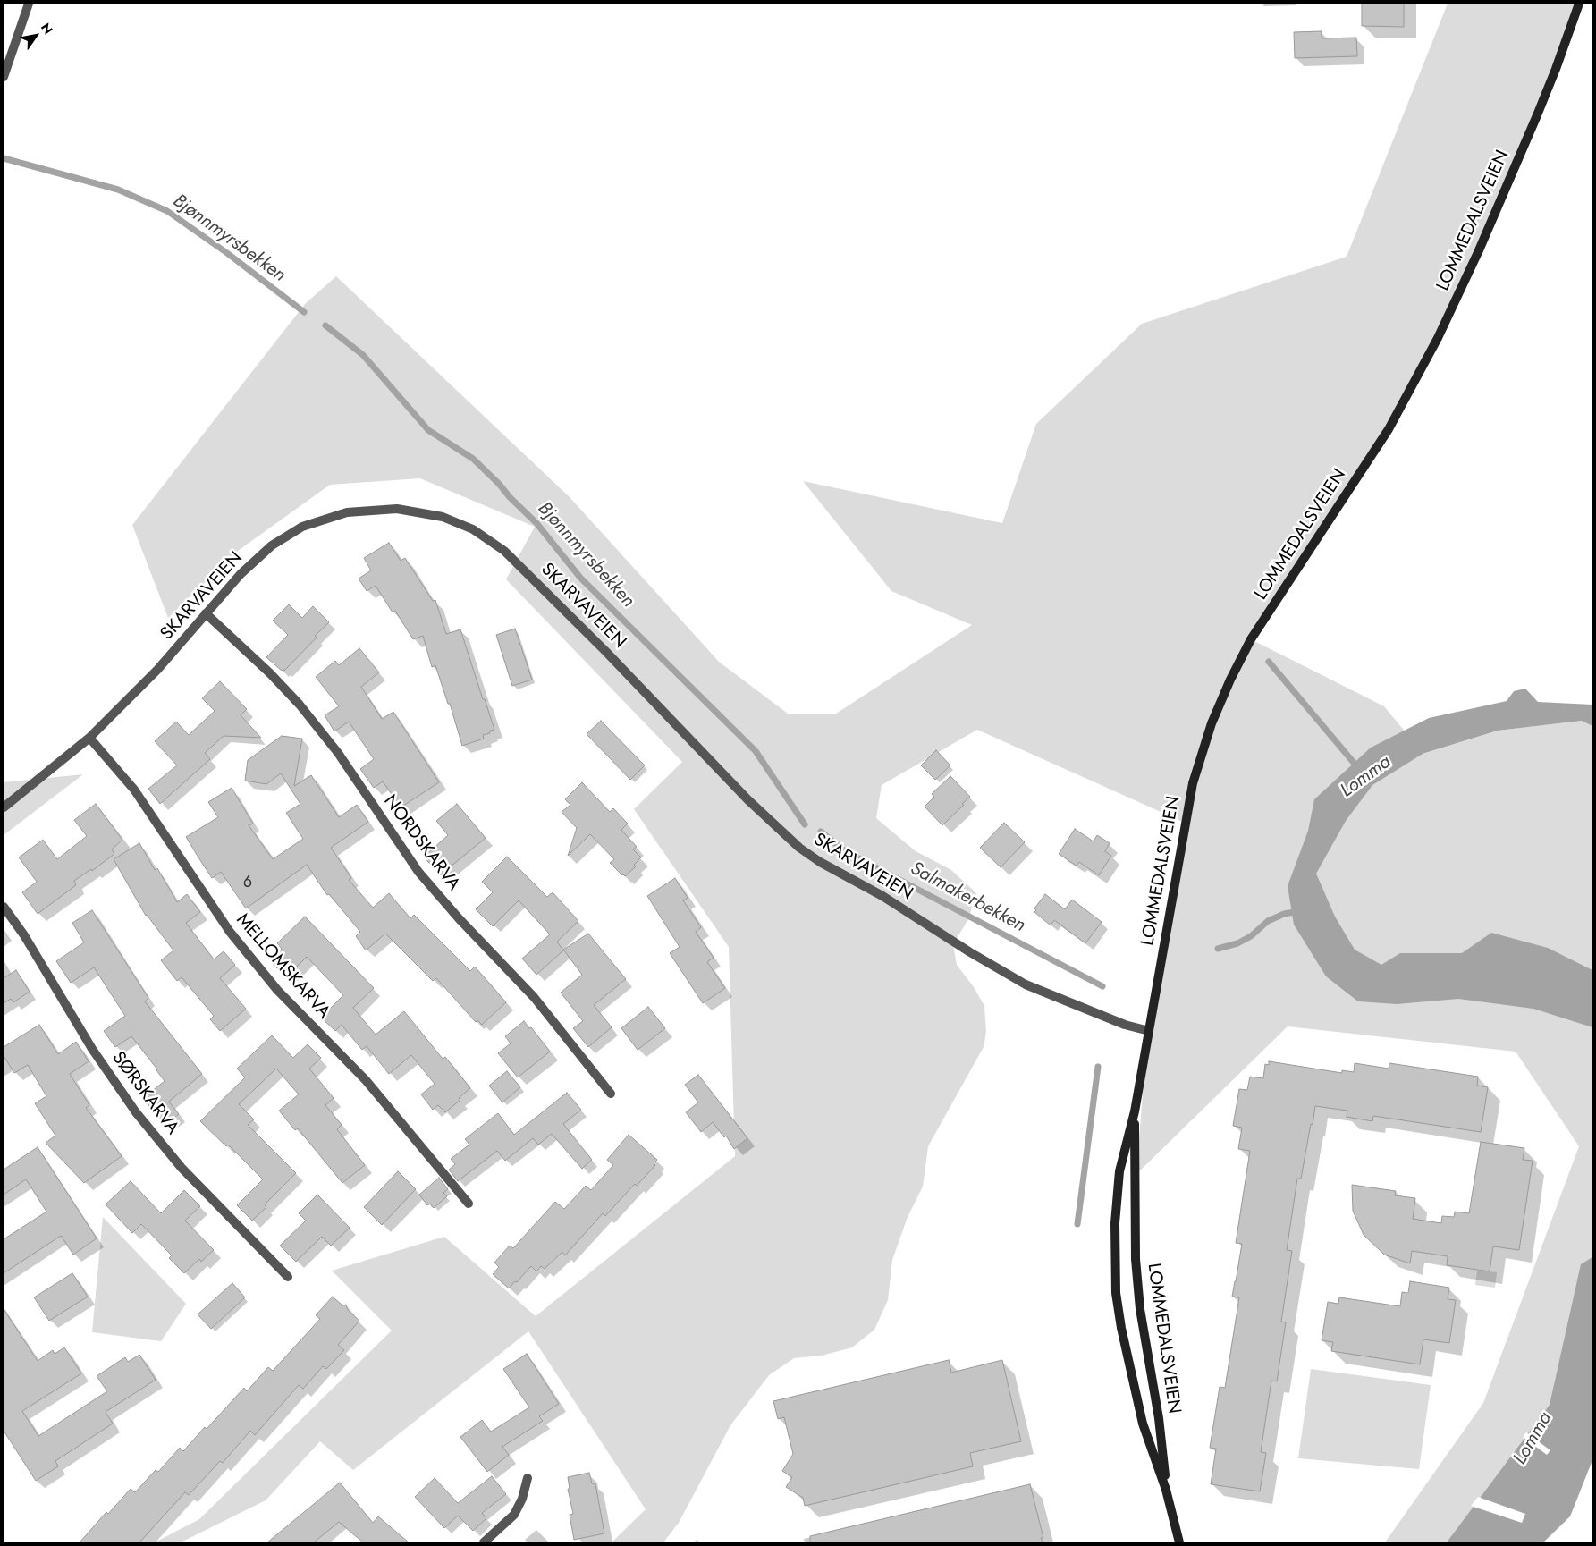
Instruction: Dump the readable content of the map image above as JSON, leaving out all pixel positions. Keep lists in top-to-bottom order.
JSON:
{
  "streets": {
    "main road": ["LOMMEDALSVEIEN"],
    "street": [
      "SKARVAVEIEN",
      "NORDSKARVA",
      "MELLOMSKARVA",
      "SØRSKARVA"
    ]
  },
  "crossings": [
    ["LOMMEDALSVEIEN", "SKARVAVEIEN"],
    ["SKARVAVEIEN", "NORDSKARVA"],
    ["SKARVAVEIEN", "MELLOMSKARVA"]
  ],
  "water": ["Bjønnmyrsbekken", "Lomma", "Salmakerbekken"],
  "house_numbers": ["6"],
  "north": "top right"
}
